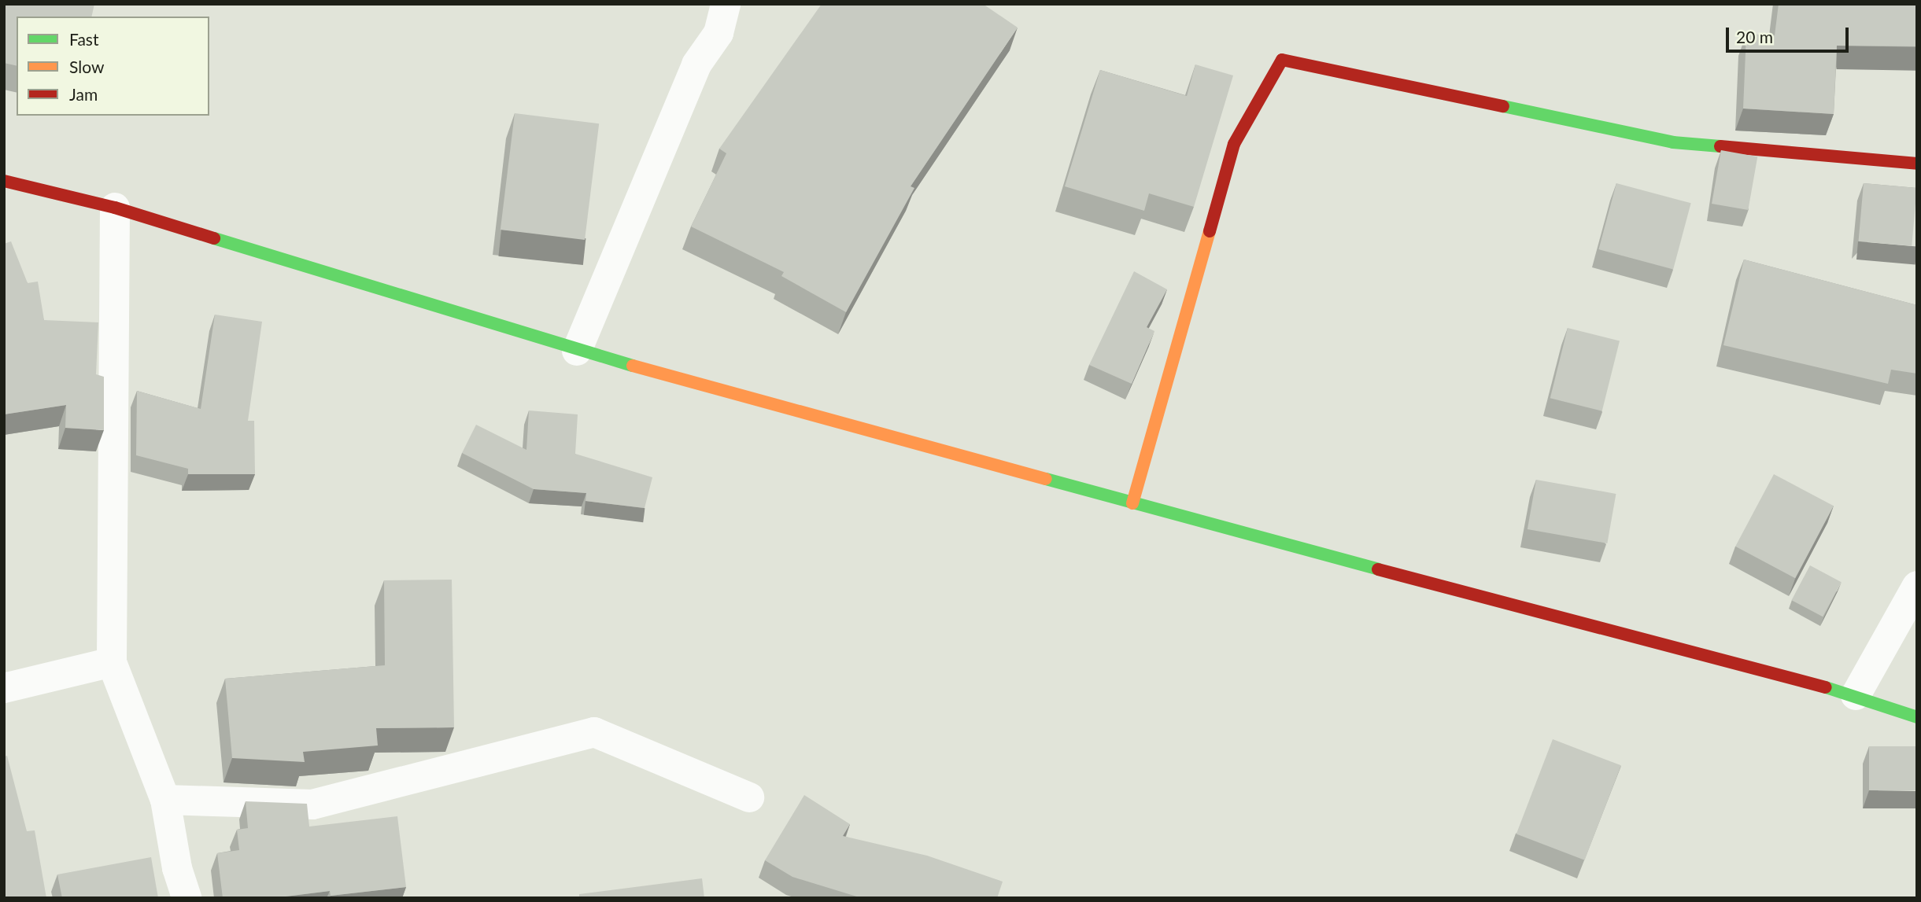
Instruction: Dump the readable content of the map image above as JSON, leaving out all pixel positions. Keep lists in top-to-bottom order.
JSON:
{
  "legend": ["Fast", "Slow", "Jam"],
  "scale_bar": "20 m"
}
